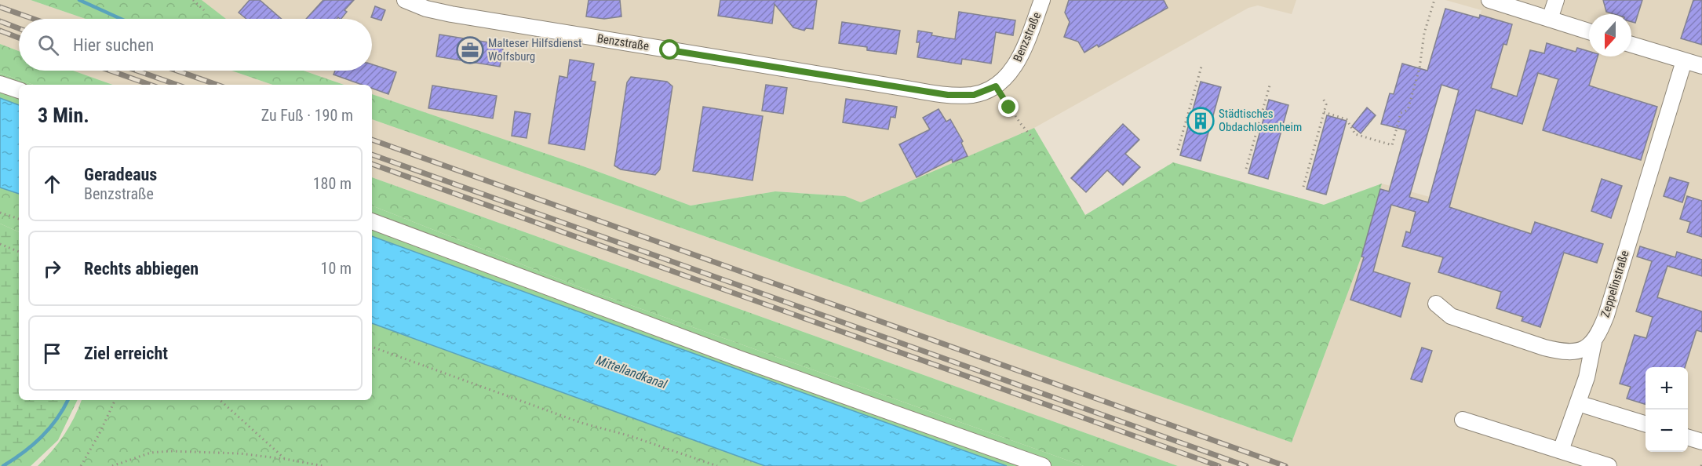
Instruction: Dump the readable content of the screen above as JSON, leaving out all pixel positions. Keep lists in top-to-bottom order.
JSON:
{
  "streets": {
    "street": ["Benzstraße", "Zeppelinstraße"]
  },
  "water": ["Mittellandkanal"],
  "places": {
    "office": ["Malteser Hilfsdienst Wolfsburg"],
    "building": ["Städtisches Obdachlosenheim"]
  },
  "north": "bottom",
  "page": {
    "search": "Hier suchen",
    "heading": ["3 Min.", "Zu Fuß · 190 m"],
    "list": [
      ["Geradeaus", "Benzstraße", "180 m"],
      ["Rechts abbiegen", "10 m"],
      "Ziel erreicht"
    ],
    "map_buttons": ["+", "−"]
  }
}
